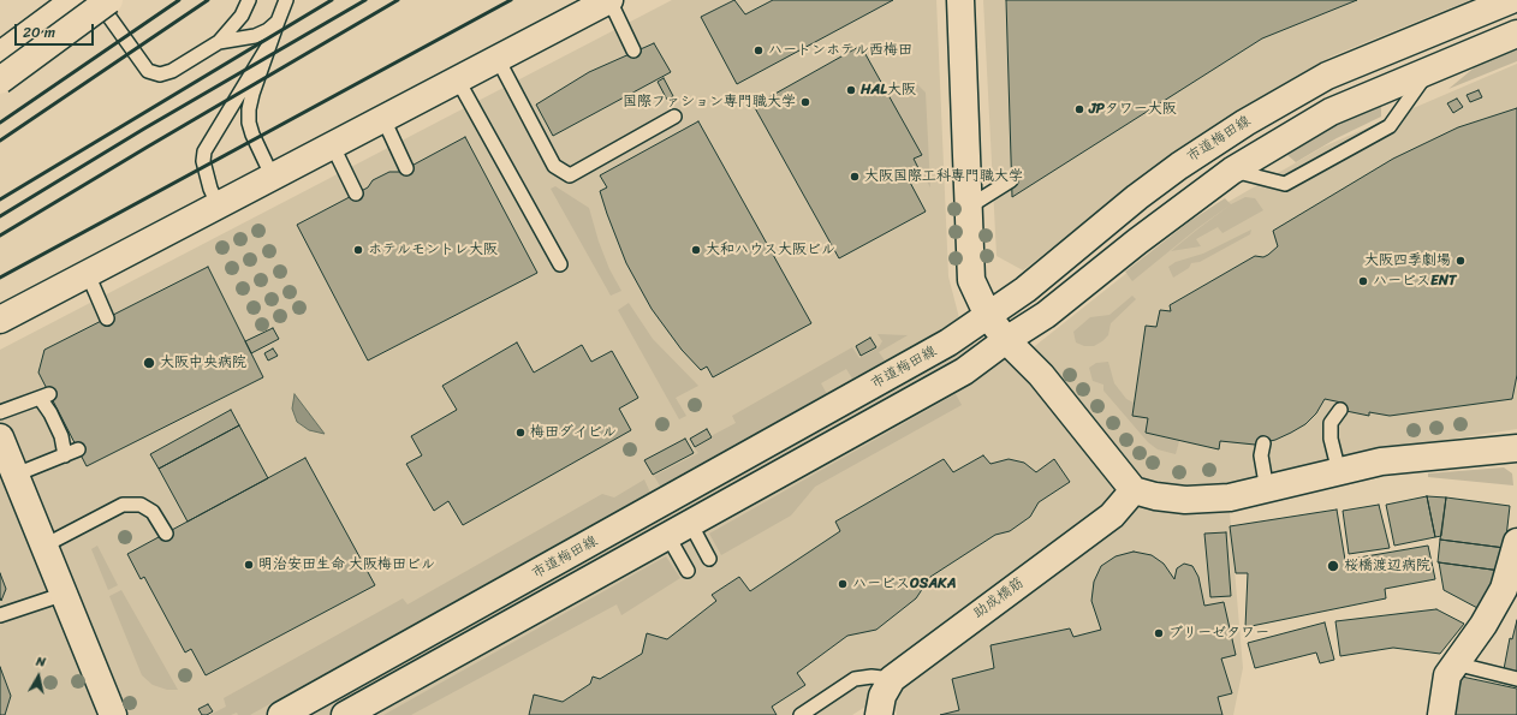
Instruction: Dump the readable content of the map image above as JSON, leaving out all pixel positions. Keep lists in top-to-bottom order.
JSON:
{
  "streets": {
    "main road": ["市道梅田線", "助成橋筋"]
  },
  "places": [
    "ハートンホテル西梅田",
    "HAL大阪",
    "国際ファション専門職大学",
    "JPタワー大阪",
    "大阪国際工科専門職大学",
    "ホテルモントレ大阪",
    "大和ハウス大阪ビル",
    "大阪四季劇場",
    "ハービスENT",
    "大阪中央病院",
    "梅田ダイビル",
    "明治安田生命 大阪梅田ビル",
    "桜橋渡辺病院",
    "ハービスOSAKA",
    "ブリーゼタワー"
  ],
  "scale_bar": "20 m",
  "north": "top"
}
